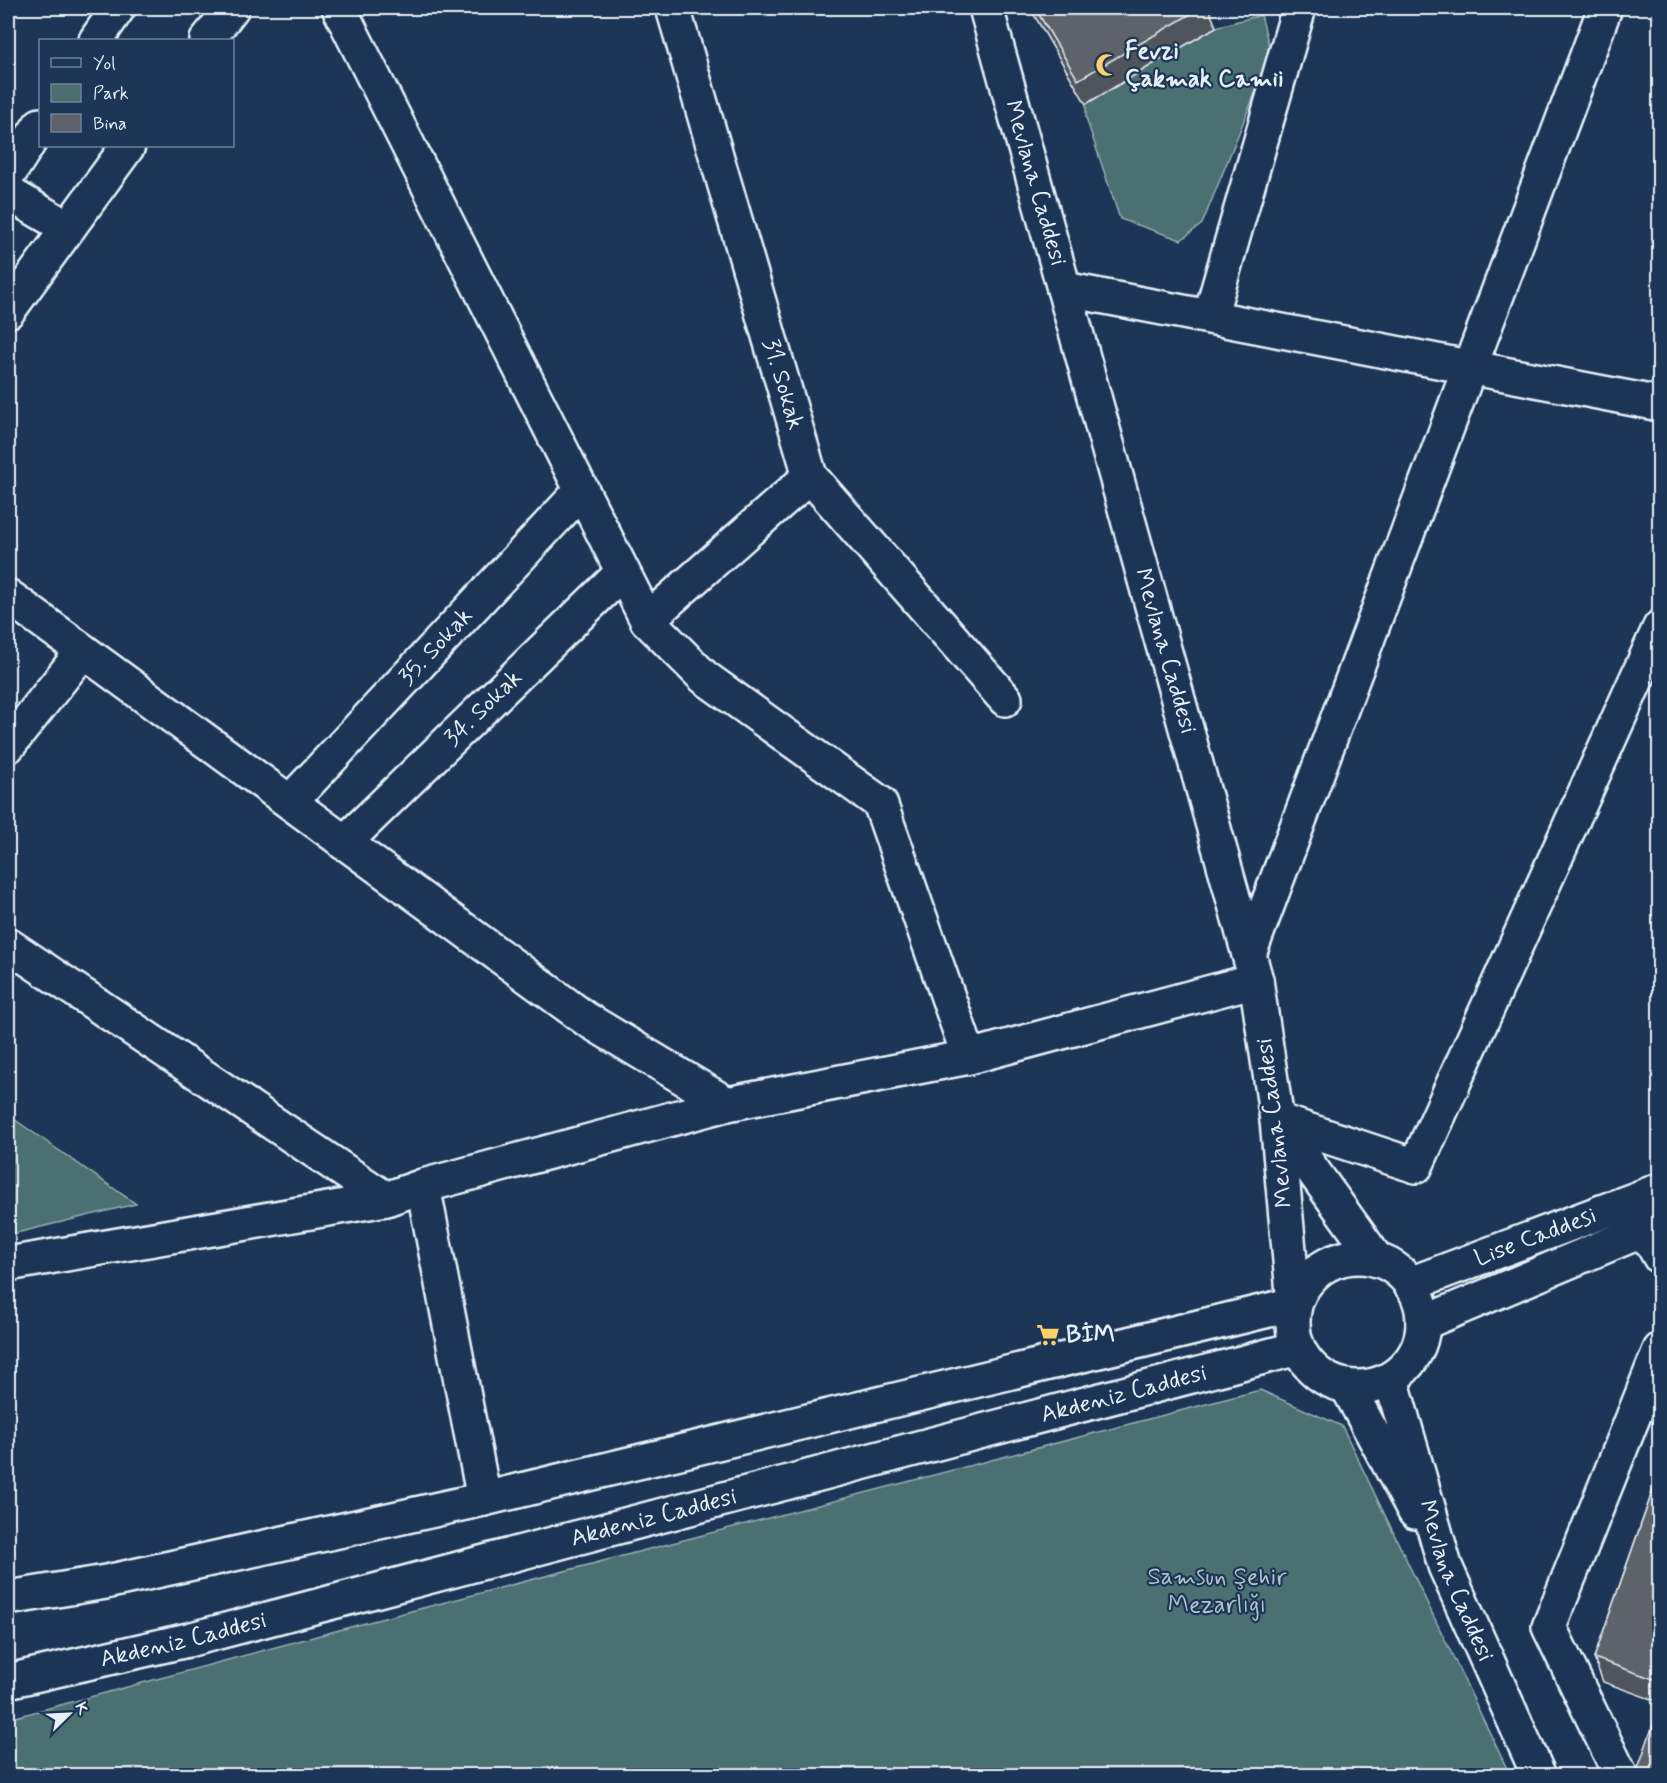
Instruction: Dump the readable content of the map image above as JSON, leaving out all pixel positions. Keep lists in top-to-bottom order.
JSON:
{
  "streets": {
    "street": [
      "Mevlana Caddesi",
      "31. Sokak",
      "35. Sokak",
      "34. Sokak",
      "Lise Caddesi",
      "Akdeniz Caddesi"
    ]
  },
  "crossings": [
    ["Mevlana Caddesi", "Lise Caddesi"],
    ["Mevlana Caddesi", "Akdeniz Caddesi"],
    ["Lise Caddesi", "Akdeniz Caddesi"]
  ],
  "parks": ["Samsun Şehir Mezarlığı"],
  "places": {
    "mosque": ["Fevzi Çakmak Camii"],
    "supermarket": ["BİM"]
  },
  "legend": ["Yol", "Park", "Bina"],
  "north": "top right"
}
